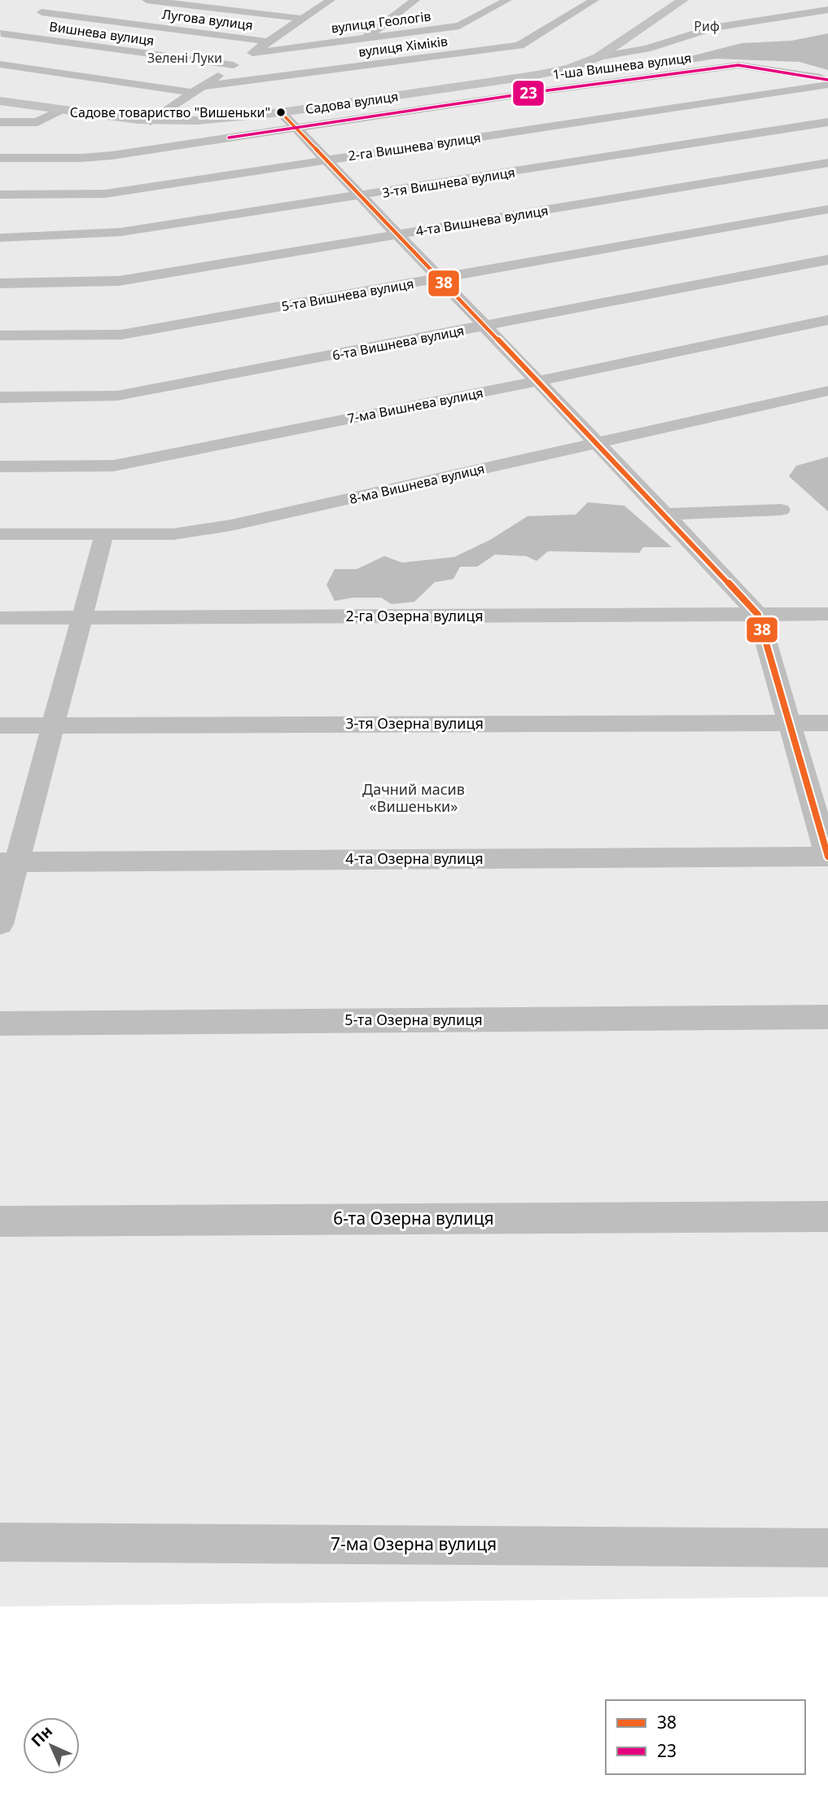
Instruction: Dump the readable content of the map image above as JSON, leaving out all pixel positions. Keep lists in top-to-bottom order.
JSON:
{
  "streets": {
    "street": [
      "Лугова вулиця",
      "вулиця Геологів",
      "Вишнева вулиця",
      "вулиця Хіміків",
      "1-ша Вишнева вулиця",
      "Садова вулиця",
      "2-га Вишнева вулиця",
      "3-тя Вишнева вулиця",
      "4-та Вишнева вулиця",
      "5-та Вишнева вулиця",
      "6-та Вишнева вулиця",
      "7-ма Вишнева вулиця",
      "8-ма Вишнева вулиця",
      "2-га Озерна вулиця",
      "3-тя Озерна вулиця",
      "4-та Озерна вулиця",
      "5-та Озерна вулиця",
      "6-та Озерна вулиця",
      "7-ма Озерна вулиця"
    ]
  },
  "parks": ["Риф", "Зелені Луки", "Дачний масив «Вишеньки»"],
  "places": ["Садове товариство \"Вишеньки\""],
  "lines": ["transit line 23", "transit line 38"],
  "legend": ["38", "23"],
  "north": "top left"
}
